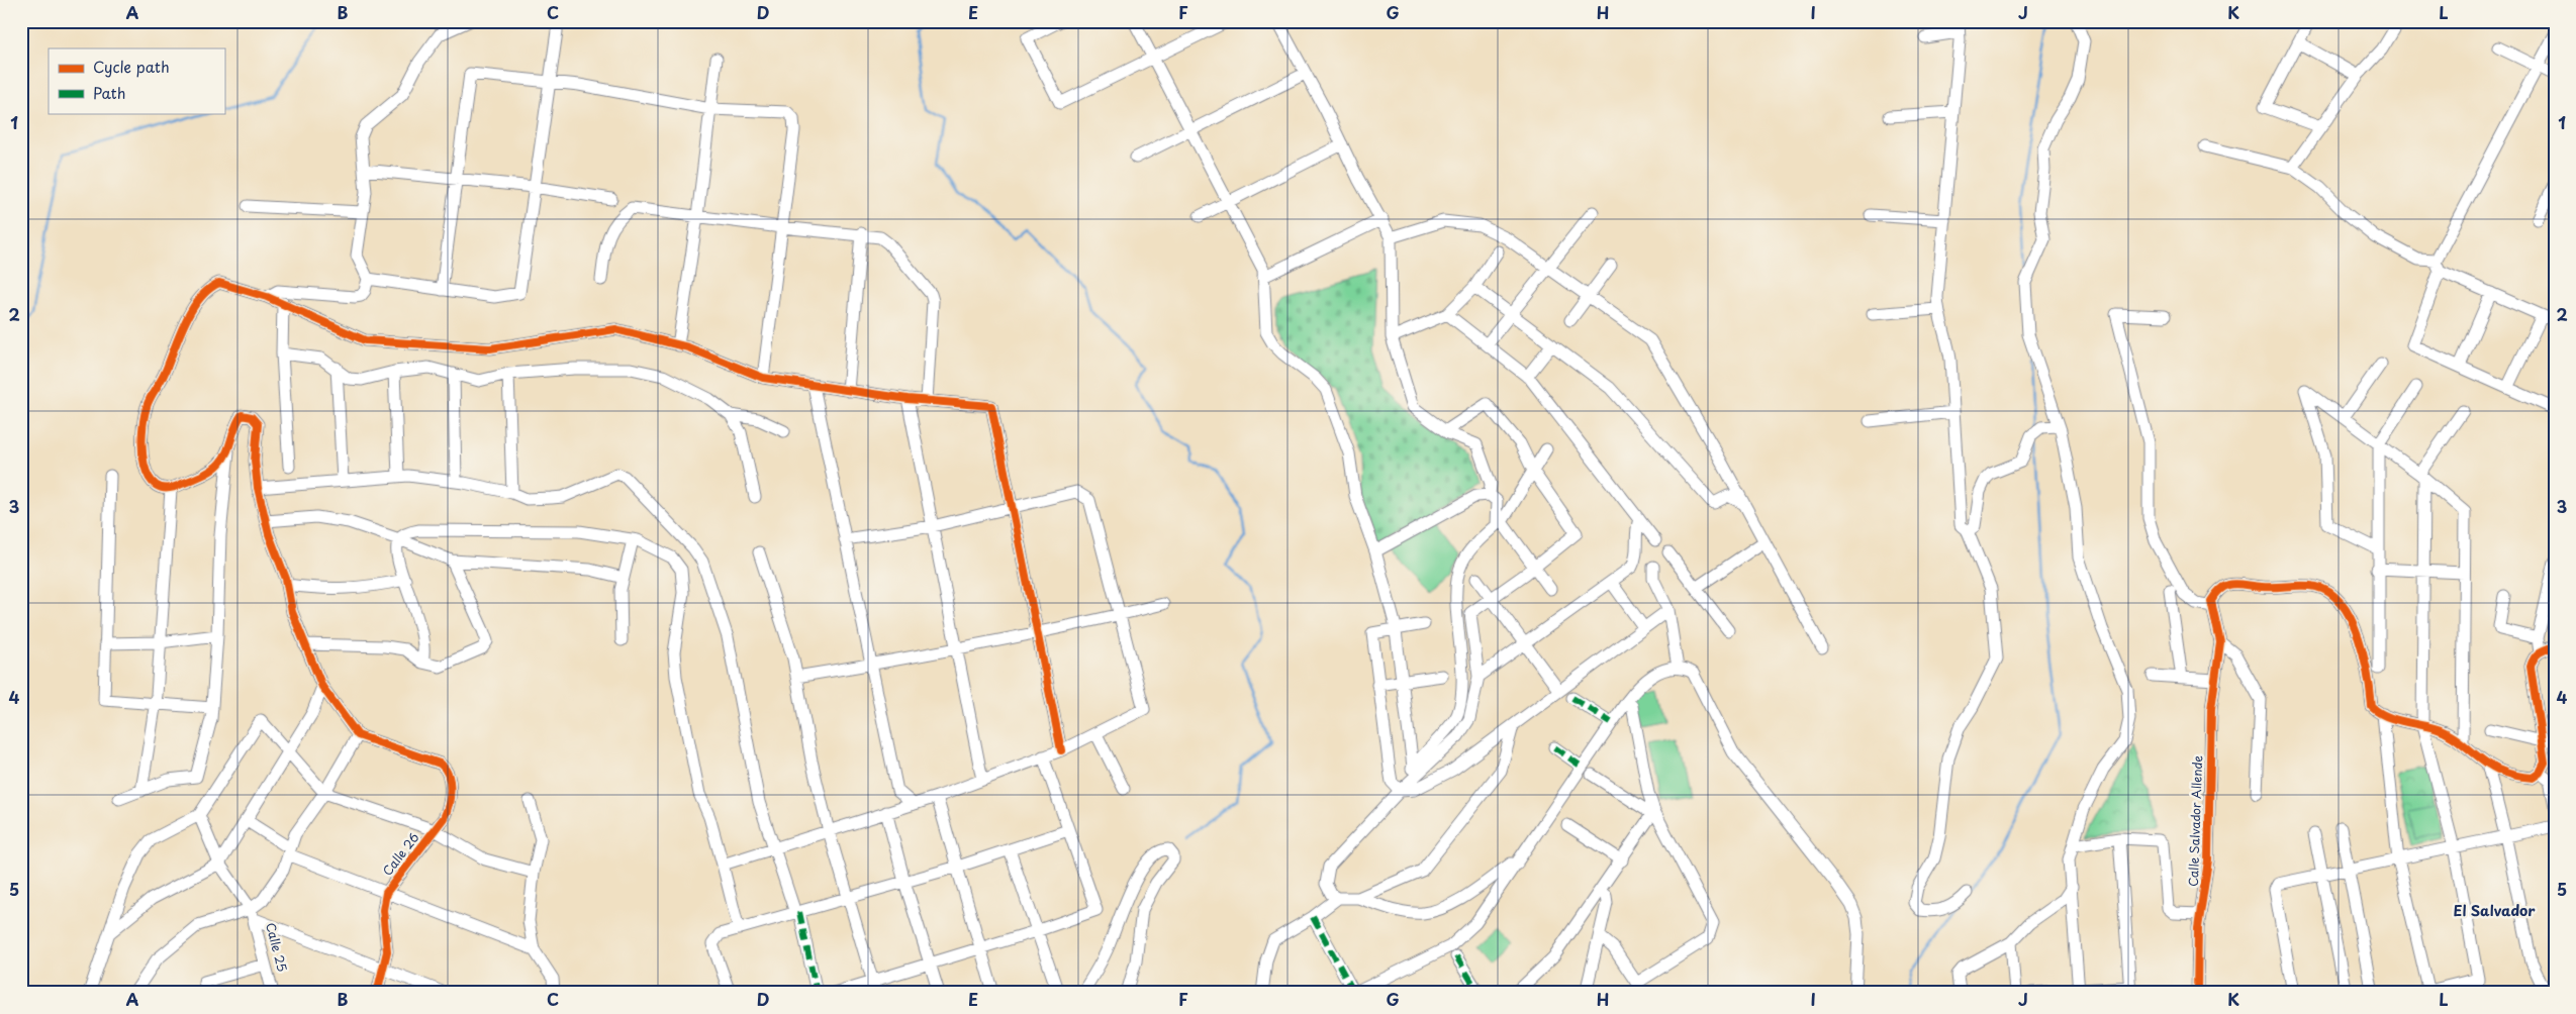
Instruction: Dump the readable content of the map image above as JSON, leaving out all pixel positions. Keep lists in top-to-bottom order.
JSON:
{
  "streets": {
    "street": ["Calle Salvador Allende", "Calle 26", "Calle 25"]
  },
  "districts": ["El Salvador"],
  "legend": ["Cycle path", "Path"],
  "grid": {
    "columns": [
      "A",
      "B",
      "C",
      "D",
      "E",
      "F",
      "G",
      "H",
      "I",
      "J",
      "K",
      "L"
    ],
    "rows": [
      "1",
      "2",
      "3",
      "4",
      "5"
    ]
  }
}
